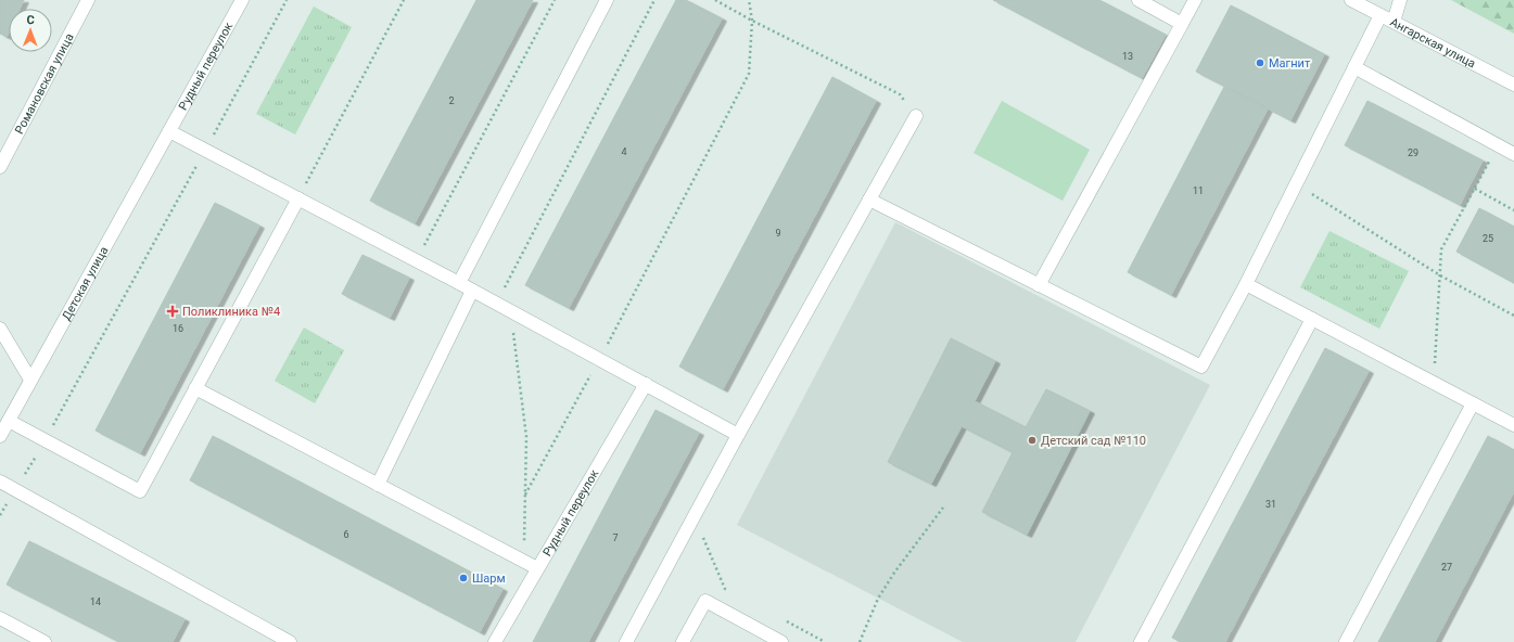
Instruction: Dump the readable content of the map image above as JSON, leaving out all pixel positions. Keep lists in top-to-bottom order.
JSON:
{
  "streets": {
    "street": [
      "Ангарская улица",
      "Рудный переулок",
      "Романовская улица",
      "Детская улица"
    ]
  },
  "crossings": [
    ["Рудный переулок", "Детская улица"]
  ],
  "places": {
    "other": ["Магнит", "Детский сад №110", "Шарм"],
    "health": ["Поликлиника №4"]
  },
  "house_numbers": [
    "13",
    "2",
    "4",
    "29",
    "11",
    "9",
    "25",
    "16",
    "31",
    "6",
    "7",
    "27",
    "14"
  ],
  "north": "top"
}
